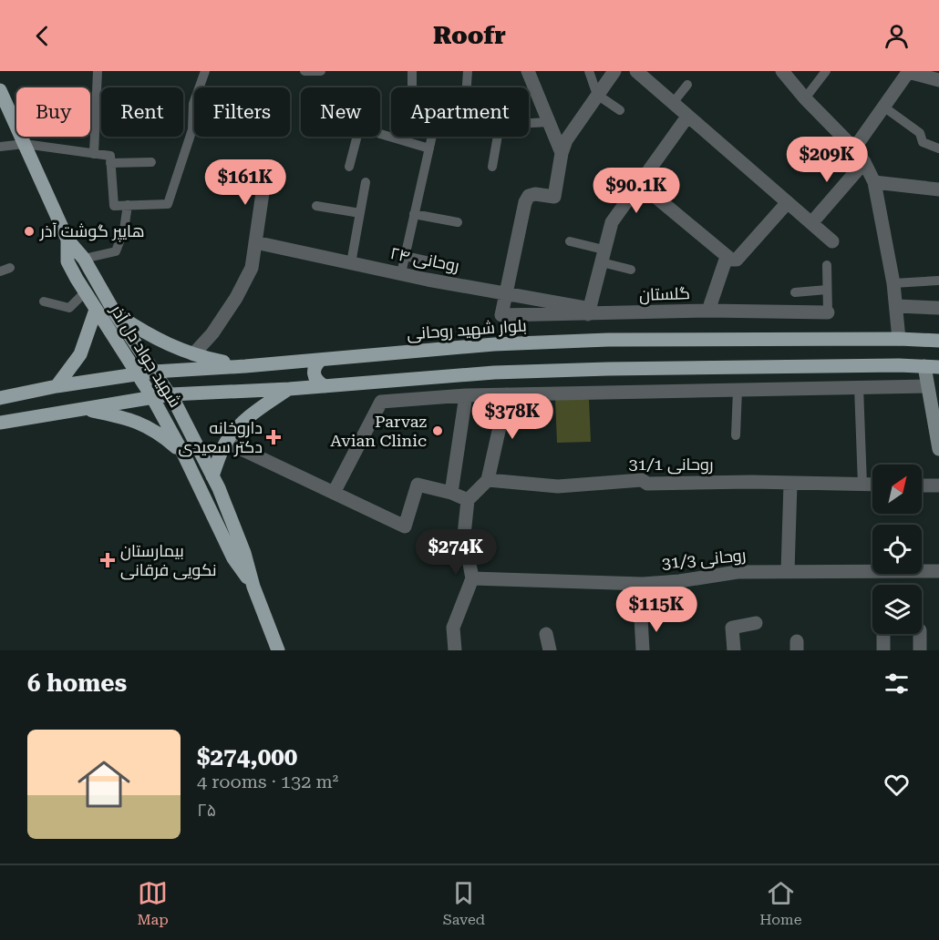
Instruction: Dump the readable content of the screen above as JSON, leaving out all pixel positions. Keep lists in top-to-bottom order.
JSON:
{
  "streets": {
    "main road": ["بلوار شهید روحانی", "شهید جواد دل آذر"],
    "street": [
      "روحانی ۲۴",
      "گلستان",
      "روحانی 31/1",
      "روحانی 31/3"
    ]
  },
  "crossings": [
    ["روحانی ۲۴", "گلستان"],
    ["بلوار شهید روحانی", "شهید جواد دل آذر"]
  ],
  "places": {
    "other": ["هایپر گوشت آذر", "Parvaz Avian Clinic"],
    "health": ["داروخانه دکتر سعیدی", "بیمارستان نکویی فرقانی"]
  },
  "north": "top right",
  "page": {
    "header": "Roofr",
    "chip": [
      "Buy",
      "Rent",
      "Filters",
      "New",
      "Apartment"
    ],
    "price": [
      "$209K",
      "$161K",
      "$90.1K",
      "$378K",
      "$274K",
      "$115K"
    ],
    "heading": "6 homes",
    "list": [
      {
        "name": "$274,000",
        "note": "4 rooms · 132 m² · ۲۵"
      }
    ],
    "tabs": ["Map", "Saved", "Home"]
  }
}
